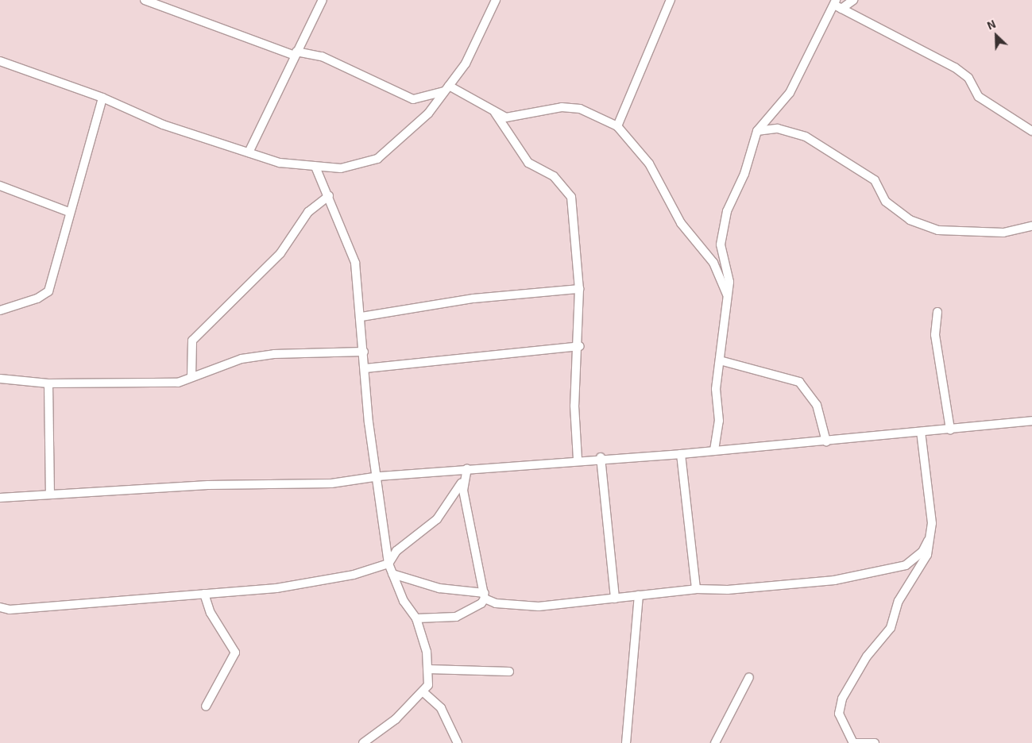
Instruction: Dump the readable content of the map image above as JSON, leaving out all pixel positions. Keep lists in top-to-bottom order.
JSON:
{
  "north": "top left"
}
